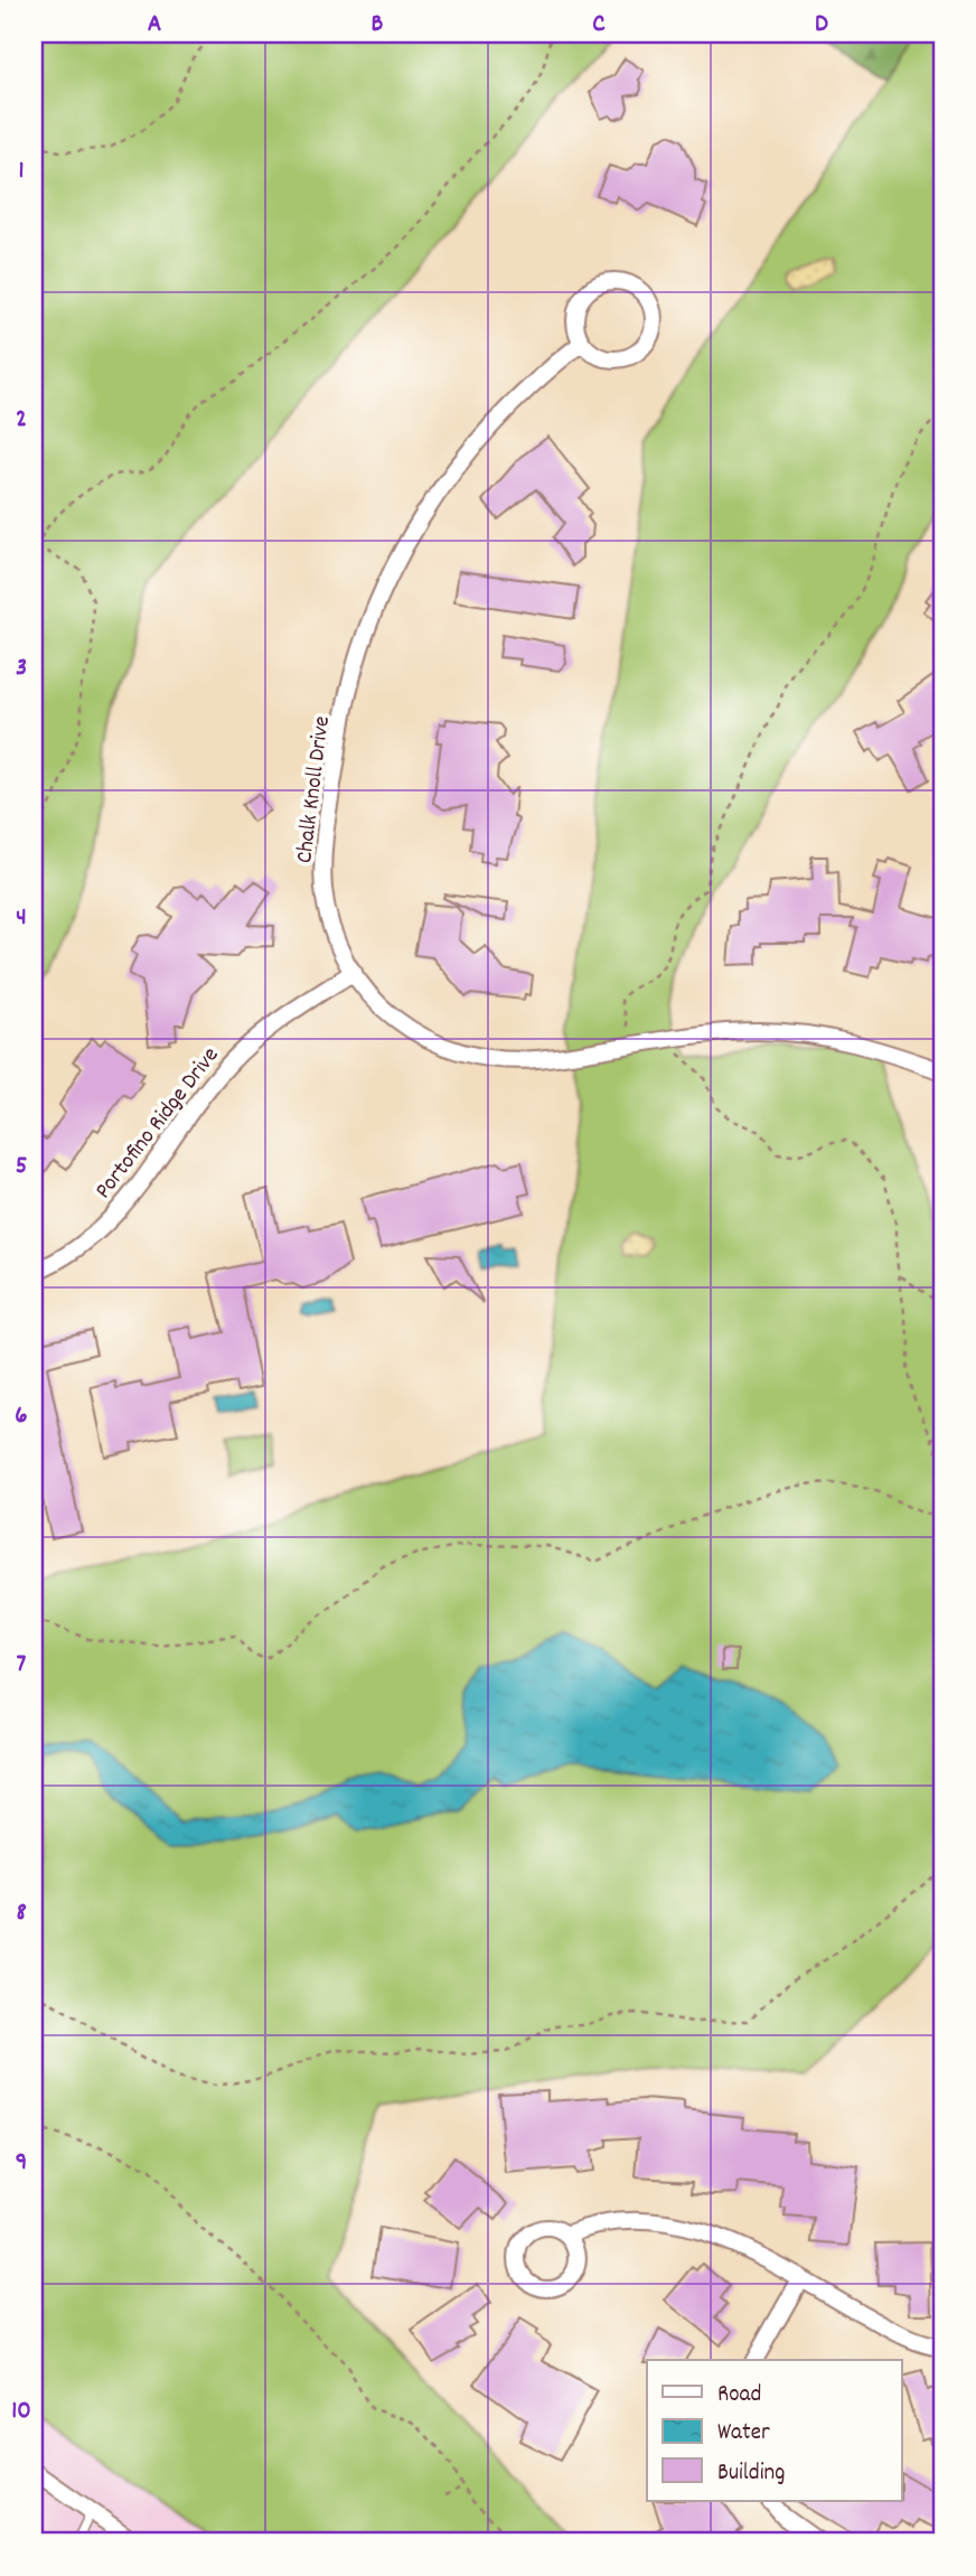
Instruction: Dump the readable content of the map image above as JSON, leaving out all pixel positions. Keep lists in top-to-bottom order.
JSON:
{
  "streets": {
    "street": ["Chalk Knoll Drive", "Portofino Ridge Drive"]
  },
  "crossings": [
    ["Chalk Knoll Drive", "Portofino Ridge Drive"]
  ],
  "legend": ["Road", "Water", "Building"],
  "grid": {
    "columns": [
      "A",
      "B",
      "C",
      "D"
    ],
    "rows": [
      "1",
      "2",
      "3",
      "4",
      "5",
      "6",
      "7",
      "8",
      "9",
      "10"
    ]
  }
}
